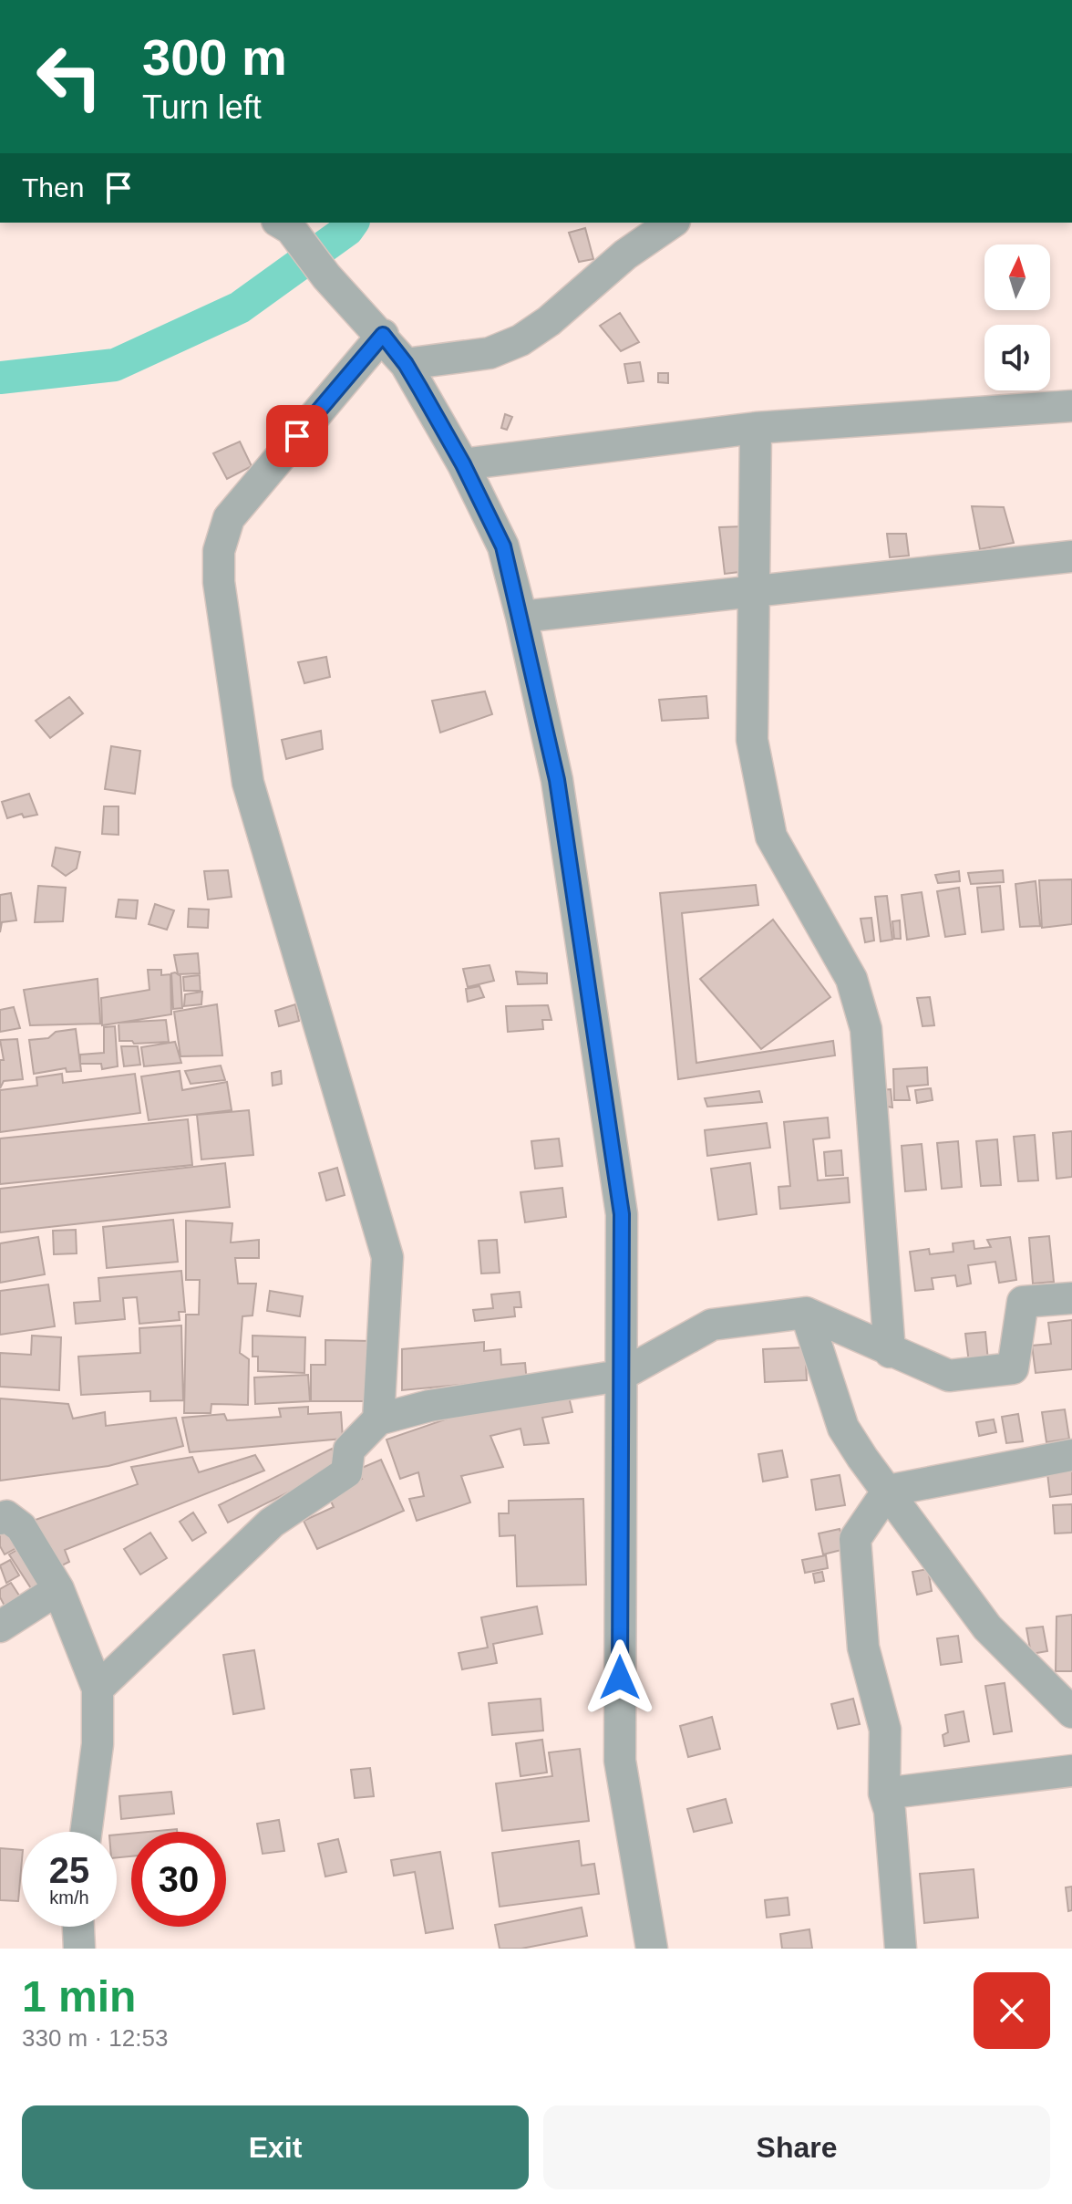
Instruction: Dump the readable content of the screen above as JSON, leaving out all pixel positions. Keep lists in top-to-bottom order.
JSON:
{
  "north": "top",
  "page": {
    "turn": ["300 m", "Turn left"],
    "then": "Then",
    "speed": "25 km/h",
    "limit": "30",
    "heading": ["1 min", "330 m · 12:53"],
    "buttons": ["Exit", "Share"]
  }
}
